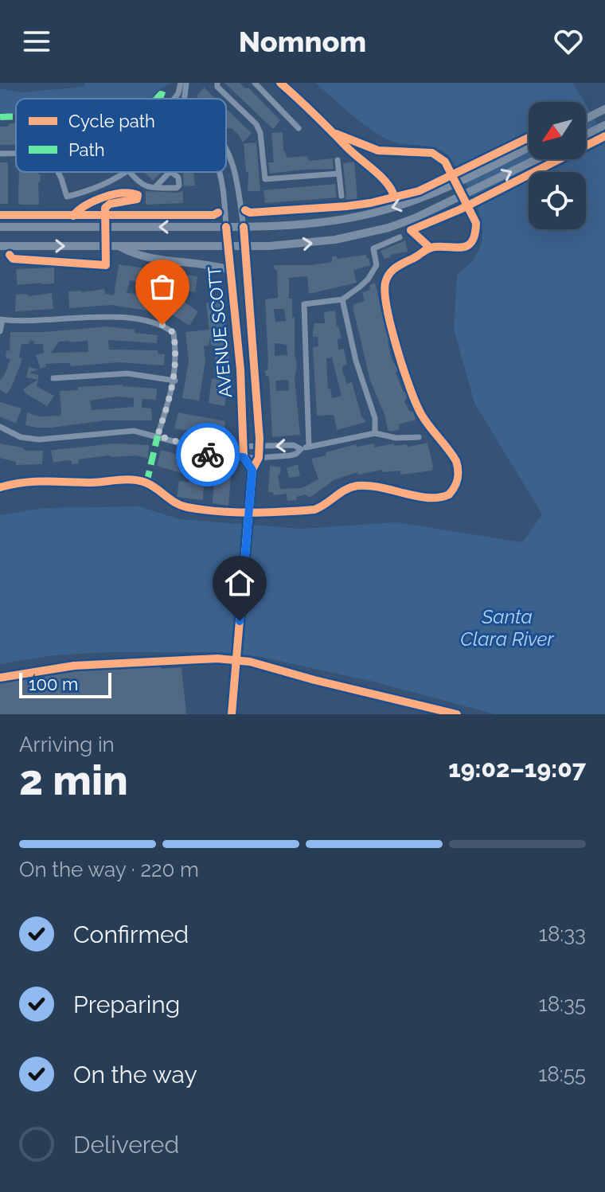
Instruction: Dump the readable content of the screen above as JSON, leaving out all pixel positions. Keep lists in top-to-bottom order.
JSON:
{
  "streets": {
    "main road": ["AVENUE SCOTT"]
  },
  "water": ["Santa Clara River"],
  "legend": ["Cycle path", "Path"],
  "scale_bar": "100 m",
  "north": "bottom left",
  "page": {
    "header": "Nomnom",
    "scale": "100 m",
    "heading": ["2 min", "Arriving in", "19:02–19:07"],
    "bar": "On the way · 220 m",
    "list": [
      ["Confirmed", "18:33"],
      ["Preparing", "18:35"],
      ["On the way", "18:55"],
      "Delivered"
    ]
  }
}
